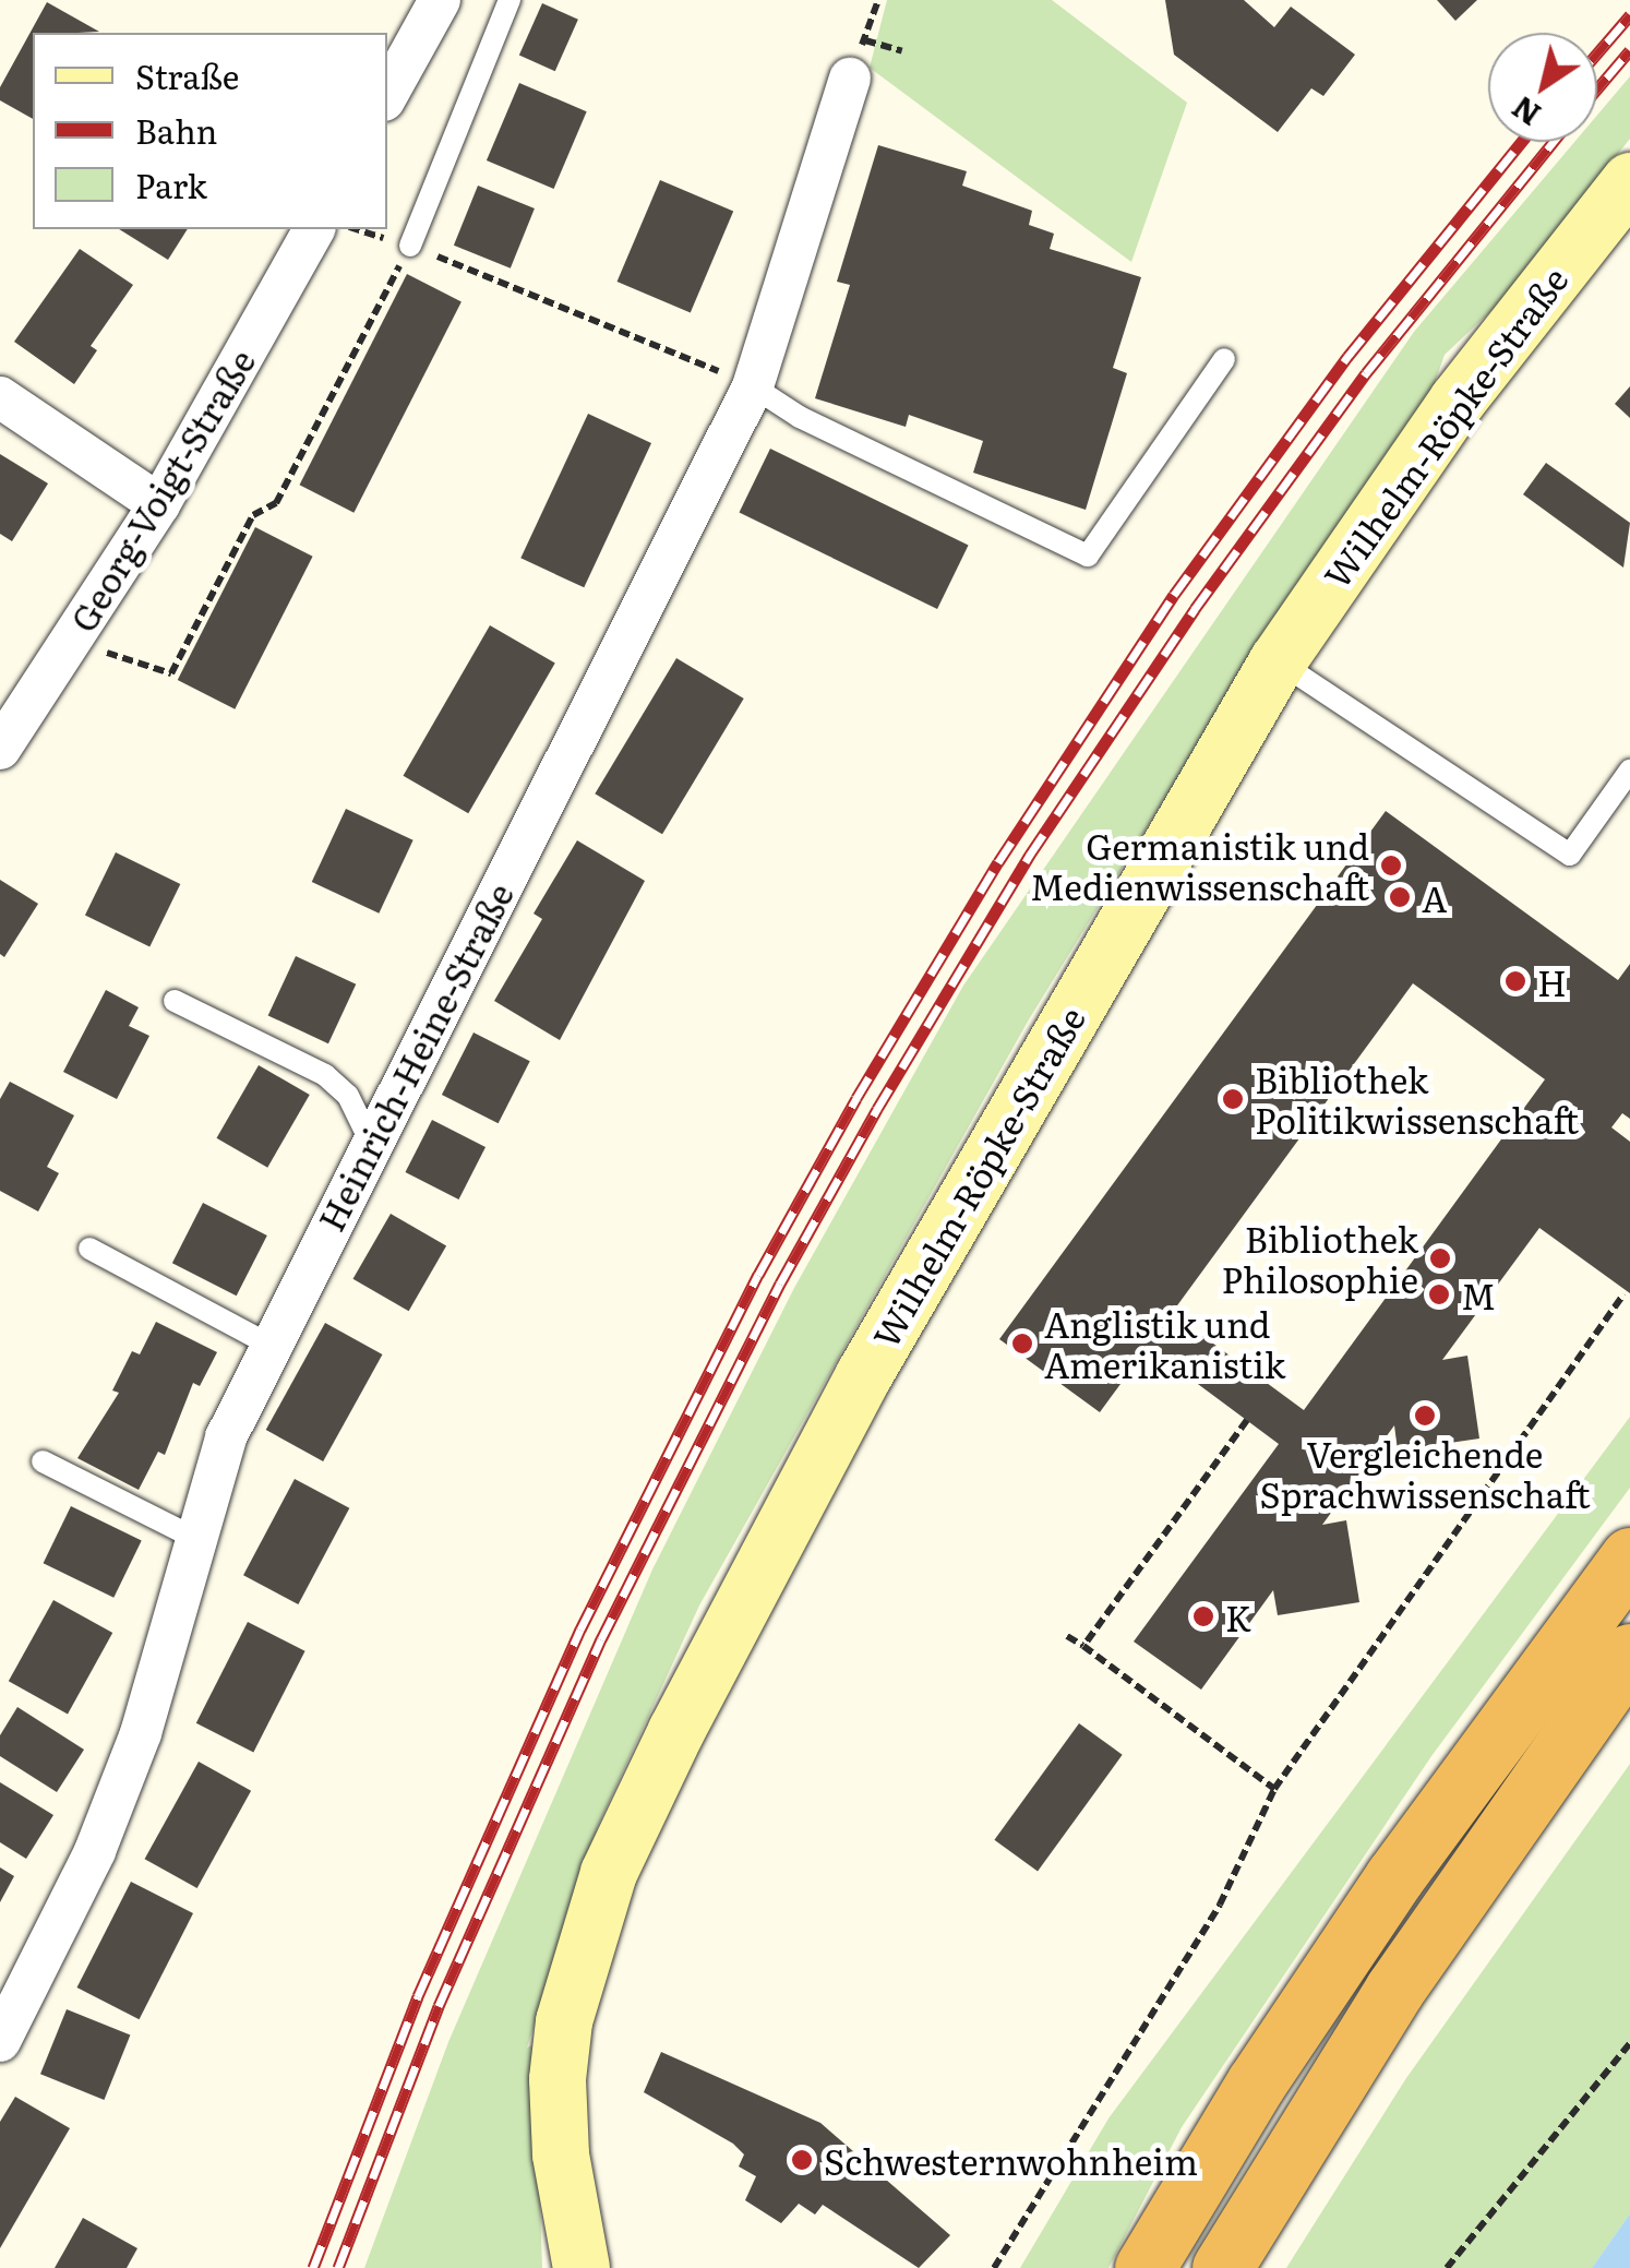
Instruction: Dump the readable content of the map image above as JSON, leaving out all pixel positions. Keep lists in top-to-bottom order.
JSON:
{
  "streets": {
    "main road": ["Wilhelm-Röpke-Straße"],
    "street": ["Georg-Voigt-Straße", "Heinrich-Heine-Straße"]
  },
  "places": [
    "Germanistik und Medienwissenschaft",
    "A",
    "H",
    "Bibliothek Politikwissenschaft",
    "Bibliothek Philosophie",
    "M",
    "Anglistik und Amerikanistik",
    "Vergleichende Sprachwissenschaft",
    "K",
    "Schwesternwohnheim"
  ],
  "legend": ["Straße", "Bahn", "Park"],
  "north": "bottom left"
}
